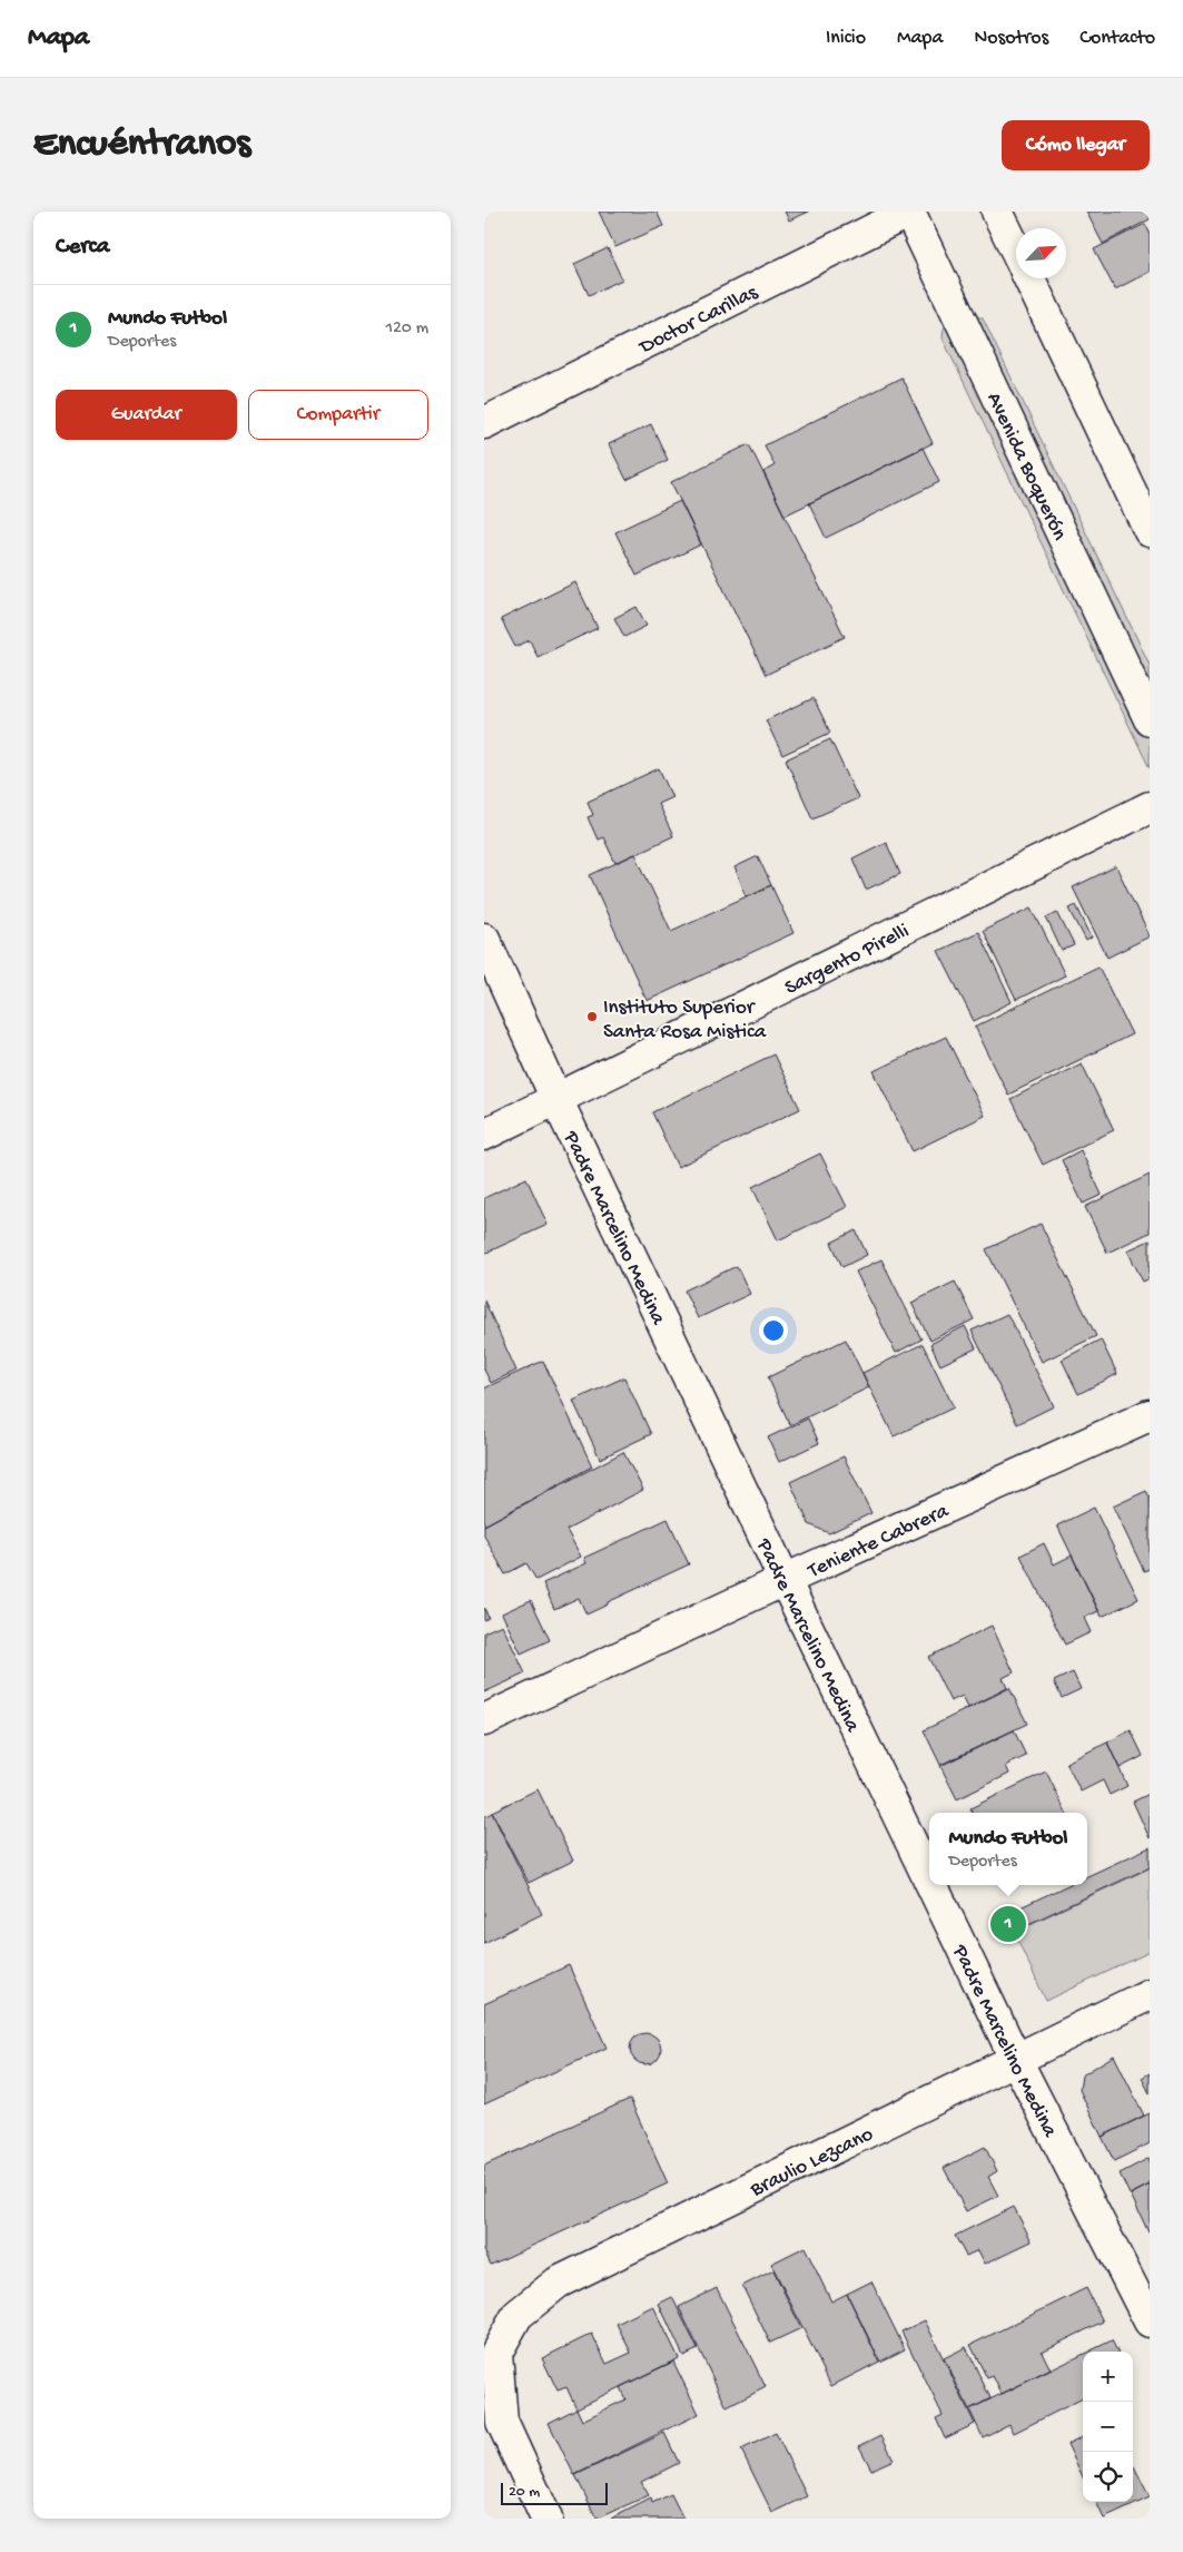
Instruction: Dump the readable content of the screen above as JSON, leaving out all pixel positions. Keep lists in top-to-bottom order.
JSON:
{
  "streets": {
    "street": [
      "Doctor Carillas",
      "Avenida Boquerón",
      "Sargento Pirelli",
      "Padre Marcelino Medina",
      "Teniente Cabrera",
      "Braulio Lezcano"
    ]
  },
  "crossings": [
    ["Doctor Carillas", "Avenida Boquerón"],
    ["Sargento Pirelli", "Padre Marcelino Medina"],
    ["Padre Marcelino Medina", "Teniente Cabrera"],
    ["Padre Marcelino Medina", "Braulio Lezcano"]
  ],
  "places": ["Instituto Superior Santa Rosa Mistica"],
  "scale_bar": "20 m",
  "north": "top right",
  "page": {
    "header": "Mapa",
    "nav": [
      "Inicio",
      "Mapa",
      "Nosotros",
      "Contacto"
    ],
    "buttons": [
      "Cómo llegar",
      ["Guardar", "Compartir"]
    ],
    "title": "Encuéntranos",
    "heading": "Cerca",
    "list": [
      {
        "mark": "1",
        "name": "Mundo Futbol",
        "note": "Deportes",
        "value": "120 m"
      }
    ],
    "popup": ["Mundo Futbol", "Deportes"],
    "pins": "1",
    "map_buttons": ["+", "−"],
    "scale": "20 m"
  }
}
